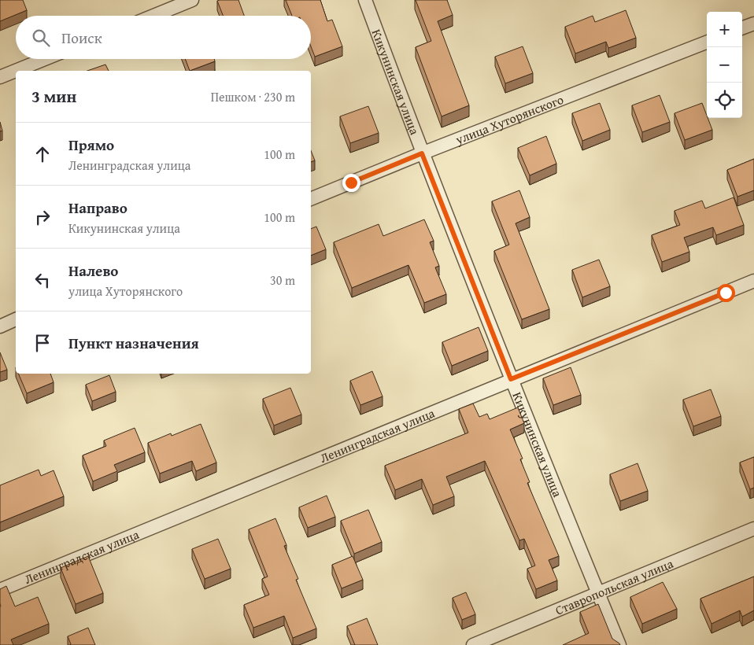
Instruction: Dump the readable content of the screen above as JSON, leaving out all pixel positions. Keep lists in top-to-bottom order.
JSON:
{
  "streets": {
    "street": [
      "Кикунинская улица",
      "улица Хуторянского",
      "Ленинградская улица",
      "Ставропольская улица"
    ]
  },
  "crossings": [
    ["Кикунинская улица", "улица Хуторянского"],
    ["Кикунинская улица", "Ленинградская улица"],
    ["Кикунинская улица", "Ставропольская улица"]
  ],
  "page": {
    "map_buttons": ["+", "−"],
    "search": "Поиск",
    "heading": ["3 мин", "Пешком · 230 m"],
    "list": [
      ["Прямо", "Ленинградская улица", "100 m"],
      ["Направо", "Кикунинская улица", "100 m"],
      ["Налево", "улица Хуторянского", "30 m"],
      "Пункт назначения"
    ]
  }
}
